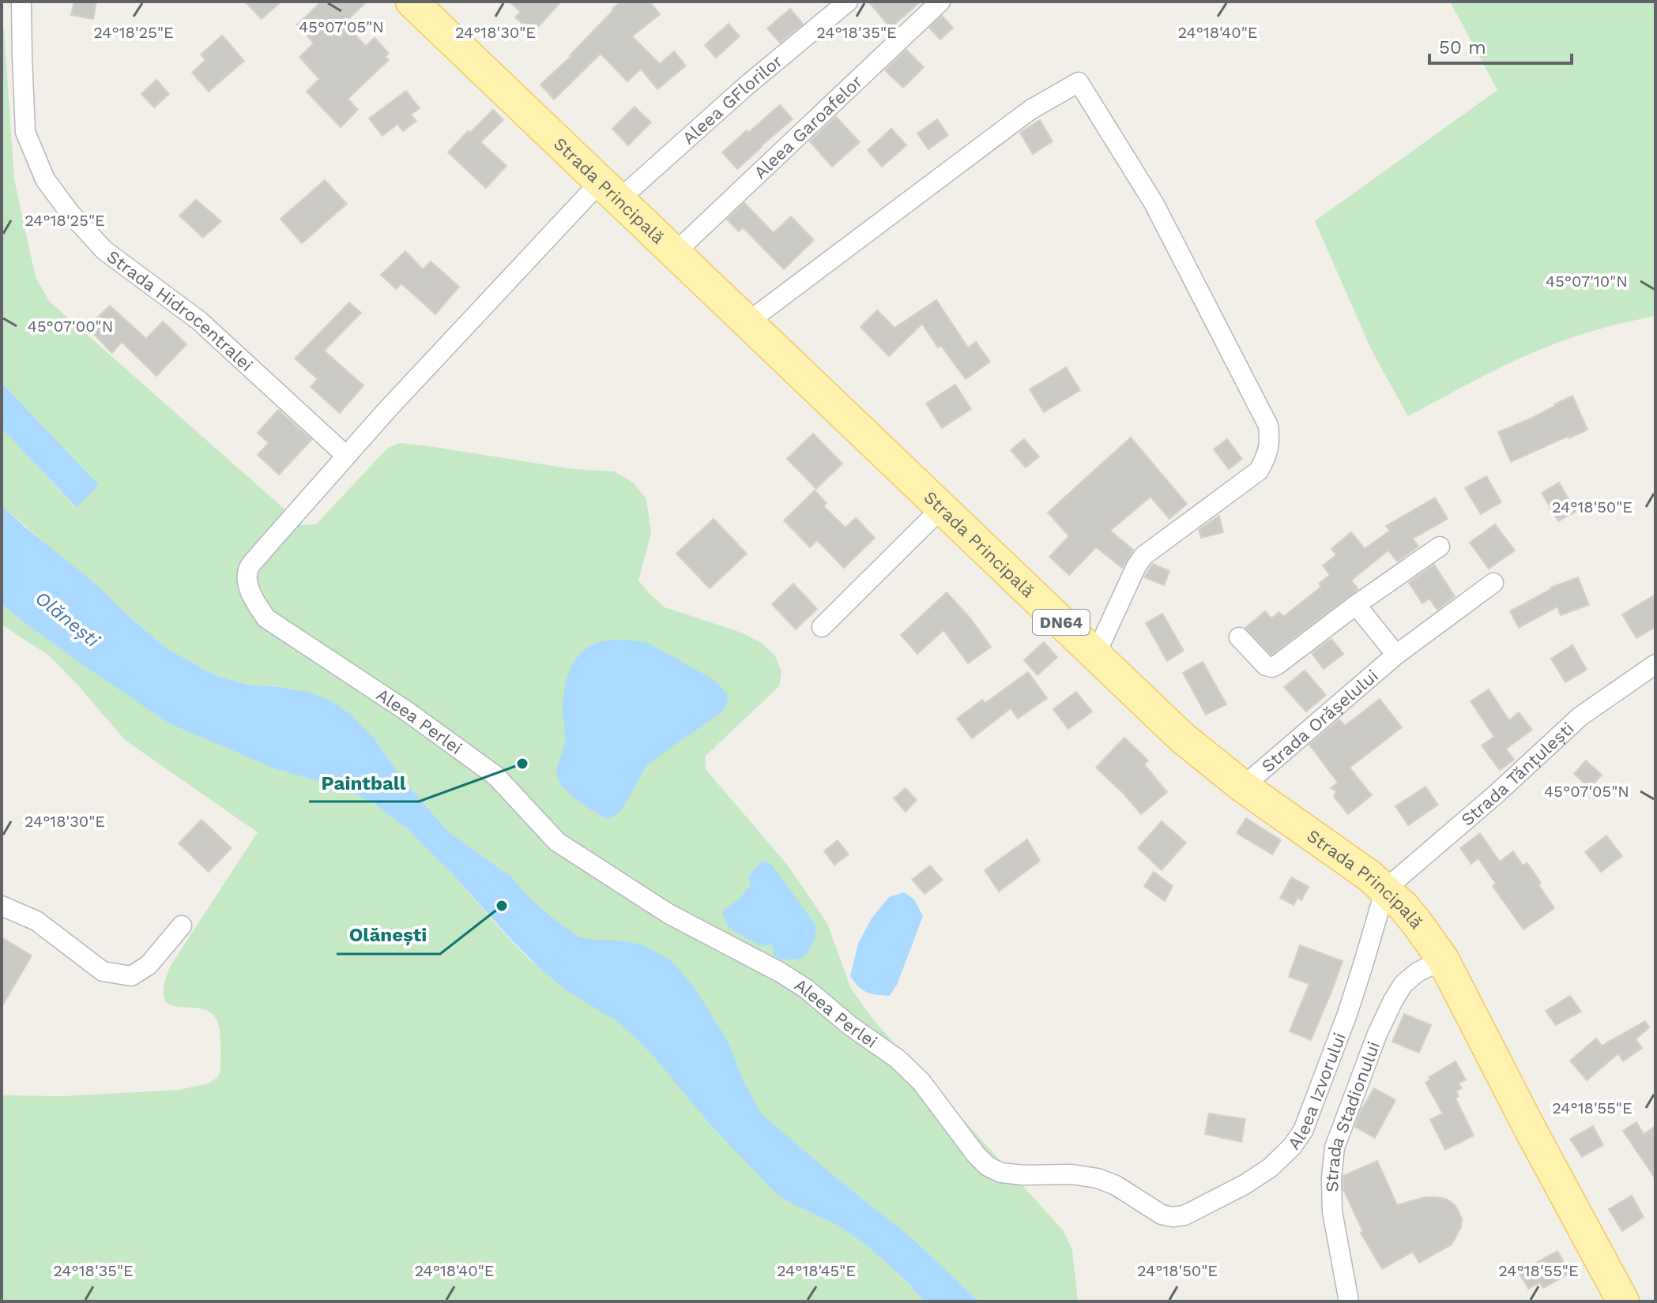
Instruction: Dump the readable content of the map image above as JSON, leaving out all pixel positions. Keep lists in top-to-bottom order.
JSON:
{
  "streets": {
    "main road": ["Strada Principală", "DN64"],
    "street": [
      "Aleea GFlorilor",
      "Aleea Garoafelor",
      "Strada Hidrocentralei",
      "Strada Orășelului",
      "Aleea Perlei",
      "Strada Tănțulești",
      "Aleea Izvorului",
      "Strada Stadionului"
    ]
  },
  "crossings": [
    ["Aleea GFlorilor", "Strada Principală"],
    ["Aleea GFlorilor", "Aleea Perlei"],
    ["Aleea Garoafelor", "Strada Principală"],
    ["Strada Principală", "Strada Orășelului"],
    ["Strada Principală", "Aleea Perlei"],
    ["Strada Principală", "Strada Tănțulești"],
    ["Strada Principală", "Aleea Izvorului"],
    ["Strada Principală", "Strada Stadionului"],
    ["Strada Hidrocentralei", "Aleea Perlei"],
    ["Aleea Perlei", "Aleea Izvorului"],
    ["Strada Tănțulești", "Aleea Izvorului"]
  ],
  "water": ["Olănești"],
  "places": ["Paintball", "Olănești"],
  "scale_bar": "50 m",
  "coordinates": [
    "45°07'05\"N",
    "24°18'25\"E",
    "24°18'30\"E",
    "24°18'35\"E",
    "24°18'40\"E",
    "45°07'10\"N",
    "45°07'00\"N",
    "24°18'50\"E",
    "24°18'55\"E",
    "24°18'45\"E"
  ]
}
